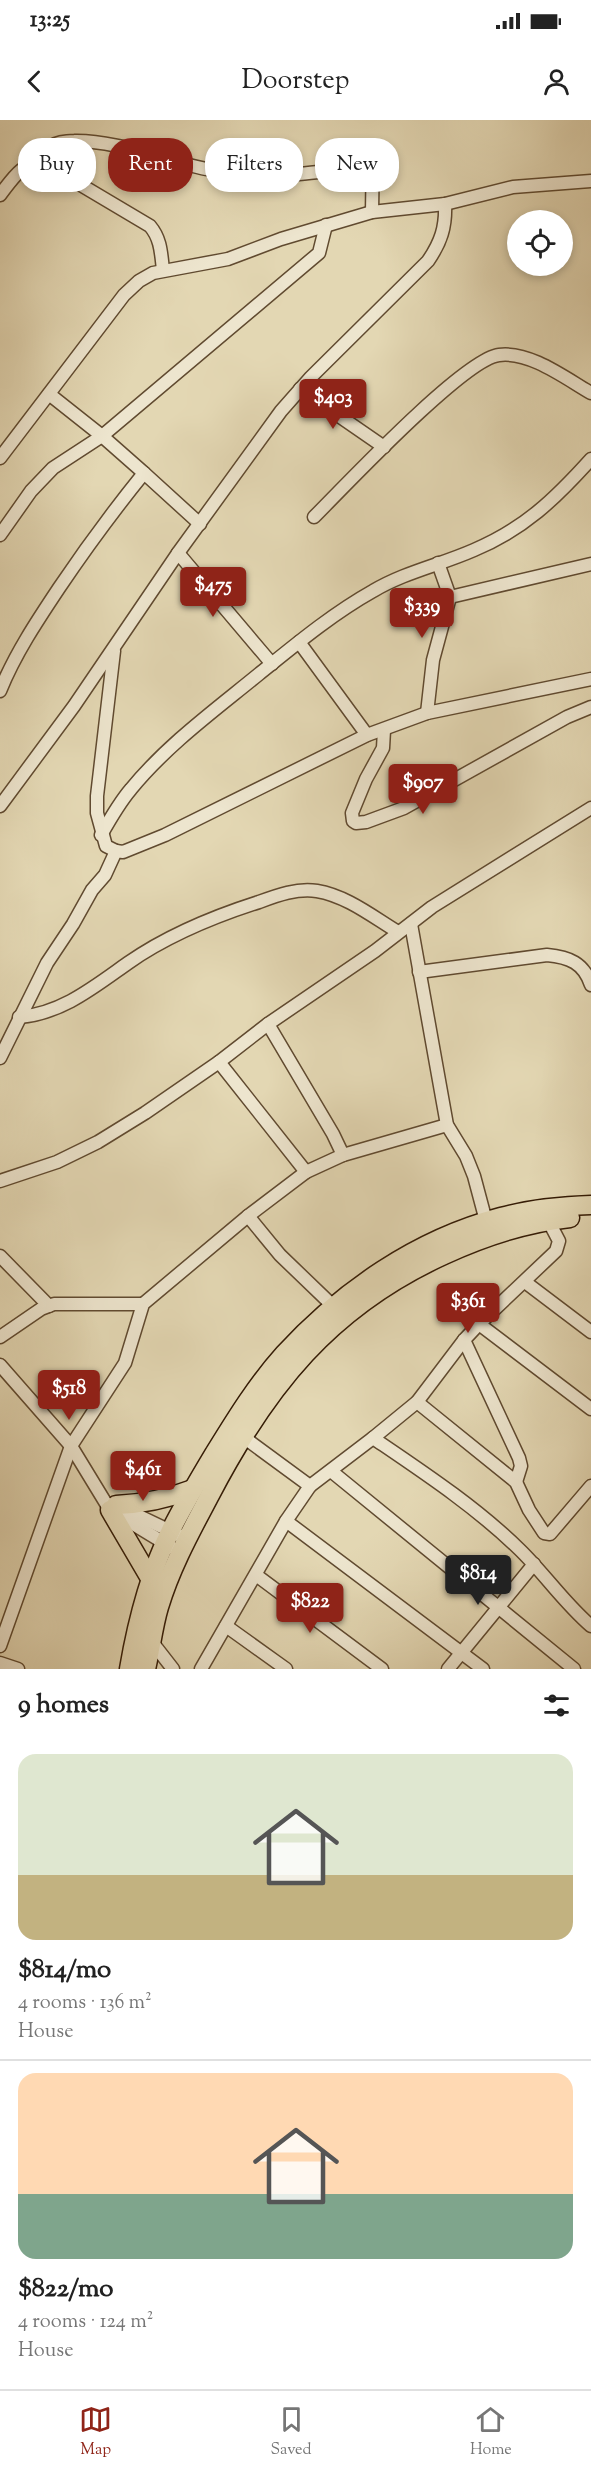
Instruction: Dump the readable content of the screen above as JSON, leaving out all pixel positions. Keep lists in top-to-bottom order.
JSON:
{
  "page": {
    "status": "13:25",
    "header": "Doorstep",
    "chip": [
      "Buy",
      "Rent",
      "Filters",
      "New"
    ],
    "price": [
      "$403",
      "$475",
      "$339",
      "$907",
      "$361",
      "$518",
      "$461",
      "$814",
      "$822"
    ],
    "heading": "9 homes",
    "list": [
      {
        "name": "$814/mo",
        "note": "4 rooms · 136 m² · House"
      },
      {
        "name": "$822/mo",
        "note": "4 rooms · 124 m² · House"
      }
    ],
    "tabs": ["Map", "Saved", "Home"]
  }
}
